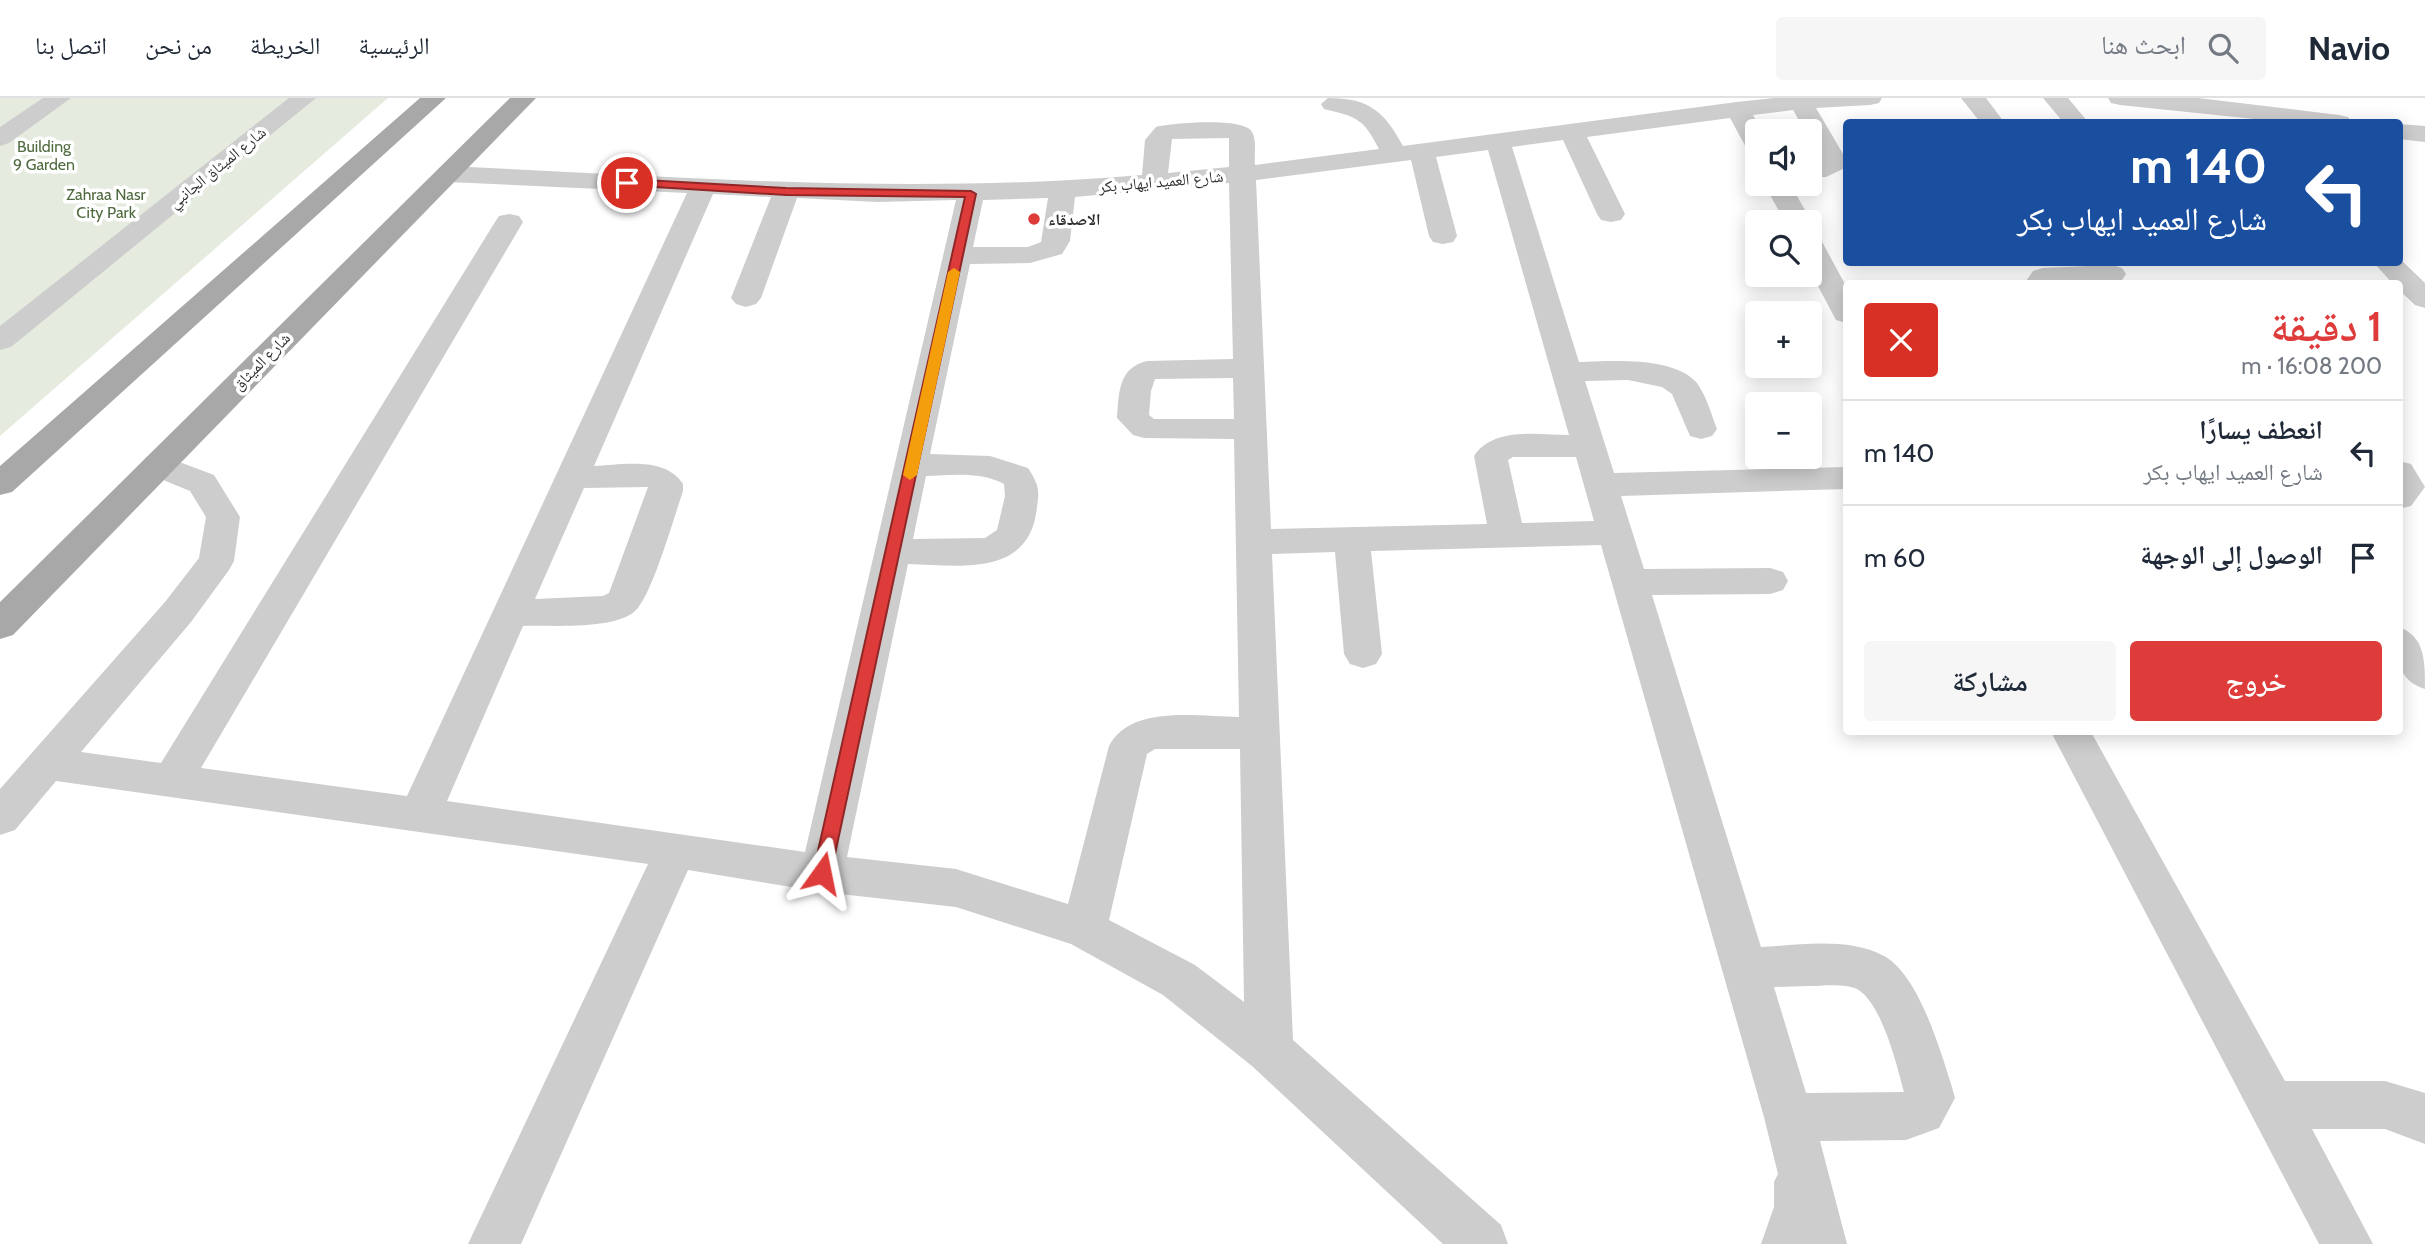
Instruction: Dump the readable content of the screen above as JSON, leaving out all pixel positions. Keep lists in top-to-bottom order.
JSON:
{
  "streets": {
    "main road": ["شارع الميثاق"],
    "street": ["شارع الميثاق الجانبي", "شارع العميد ايهاب بكر"]
  },
  "crossings": [
    ["شارع العميد ايهاب بكر", "شارع الميثاق"]
  ],
  "parks": ["Building 9 Garden", "Zahraa Nasr City Park"],
  "places": ["الاصدقاء"],
  "page": {
    "header": "Navio",
    "search": "ابحث هنا",
    "nav": [
      "الرئيسية",
      "الخريطة",
      "من نحن",
      "اتصل بنا"
    ],
    "map_buttons": ["+", "−"],
    "turn": ["140 m", "شارع العميد ايهاب بكر"],
    "heading": ["1 دقيقة", "200 m · 16:08"],
    "list": [
      {
        "name": "انعطف يسارًا",
        "note": "شارع العميد ايهاب بكر",
        "value": "140 m"
      },
      {
        "name": "الوصول إلى الوجهة",
        "value": "60 m"
      }
    ],
    "buttons": ["خروج", "مشاركة"]
  }
}
